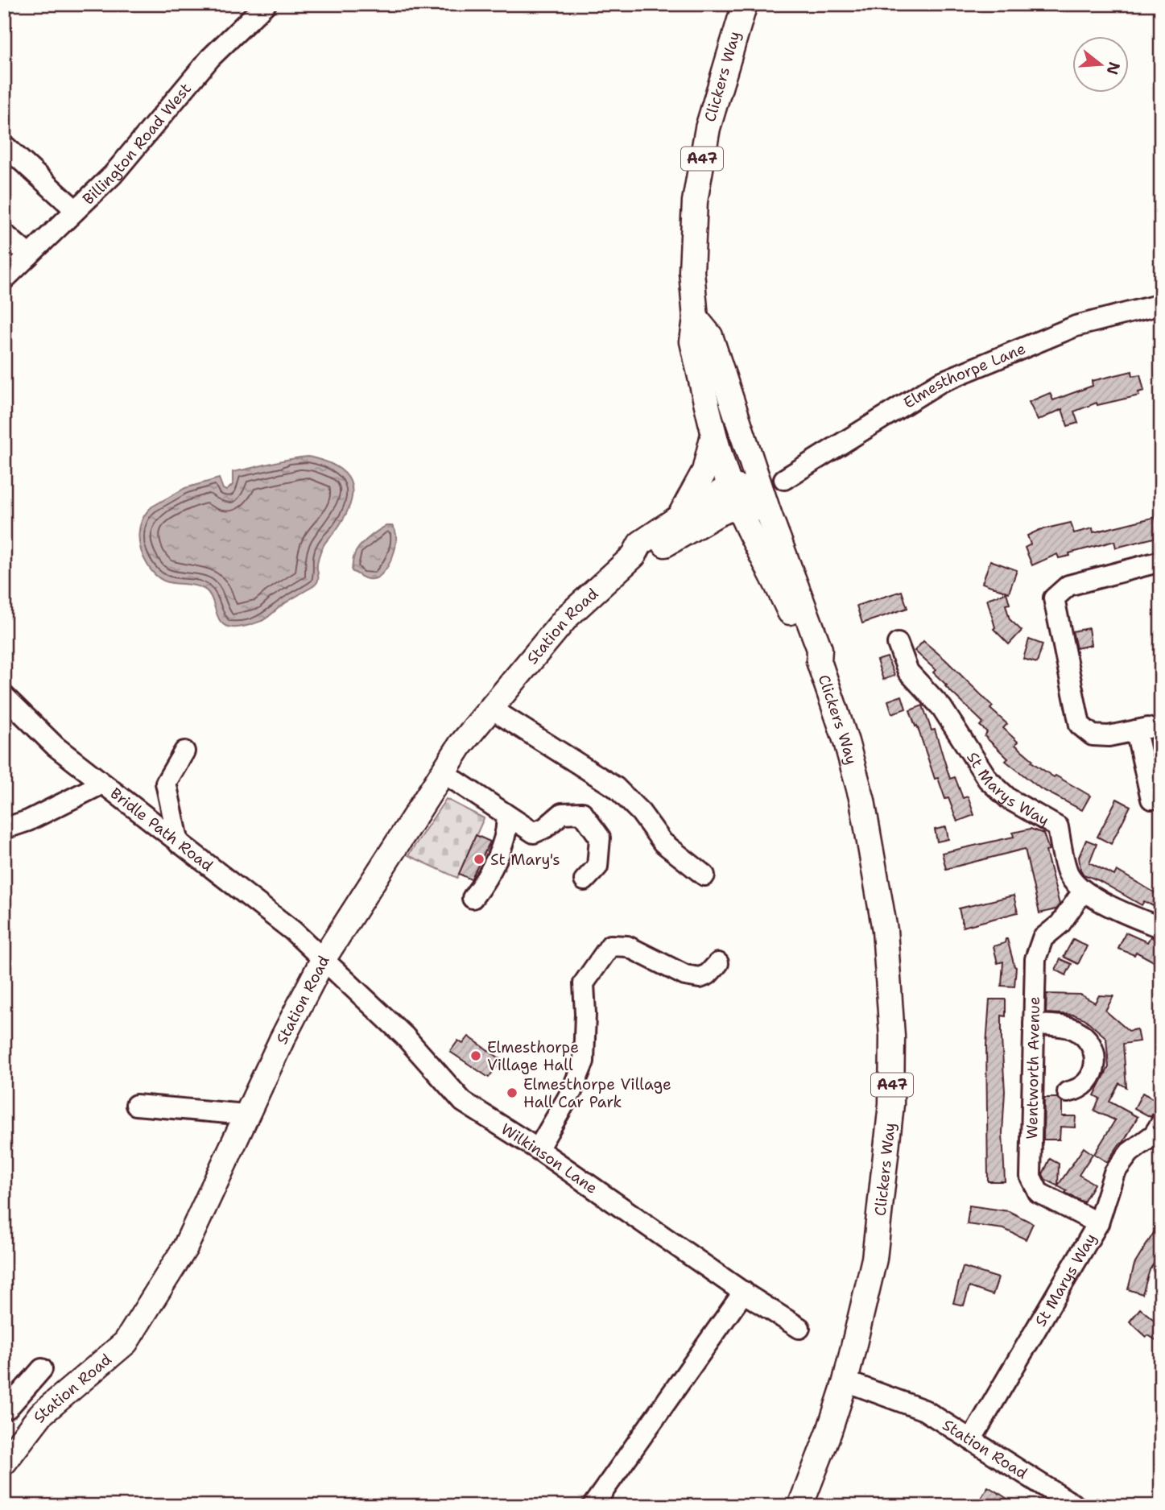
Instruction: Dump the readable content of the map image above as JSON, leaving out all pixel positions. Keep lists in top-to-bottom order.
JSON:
{
  "streets": {
    "main road": ["Clickers Way", "A47", "Station Road"],
    "street": [
      "Billington Road West",
      "Elmesthorpe Lane",
      "St Marys Way",
      "Bridle Path Road",
      "Wentworth Avenue",
      "Wilkinson Lane"
    ]
  },
  "crossings": [
    ["Clickers Way", "Station Road"],
    ["Station Road", "St Marys Way"],
    ["Station Road", "Bridle Path Road"],
    ["Station Road", "Wilkinson Lane"],
    ["St Marys Way", "Wentworth Avenue"],
    ["Bridle Path Road", "Wilkinson Lane"]
  ],
  "places": ["St Mary's", "Elmesthorpe Village Hall", "Elmesthorpe Village Hall Car Park"],
  "north": "right"
}
